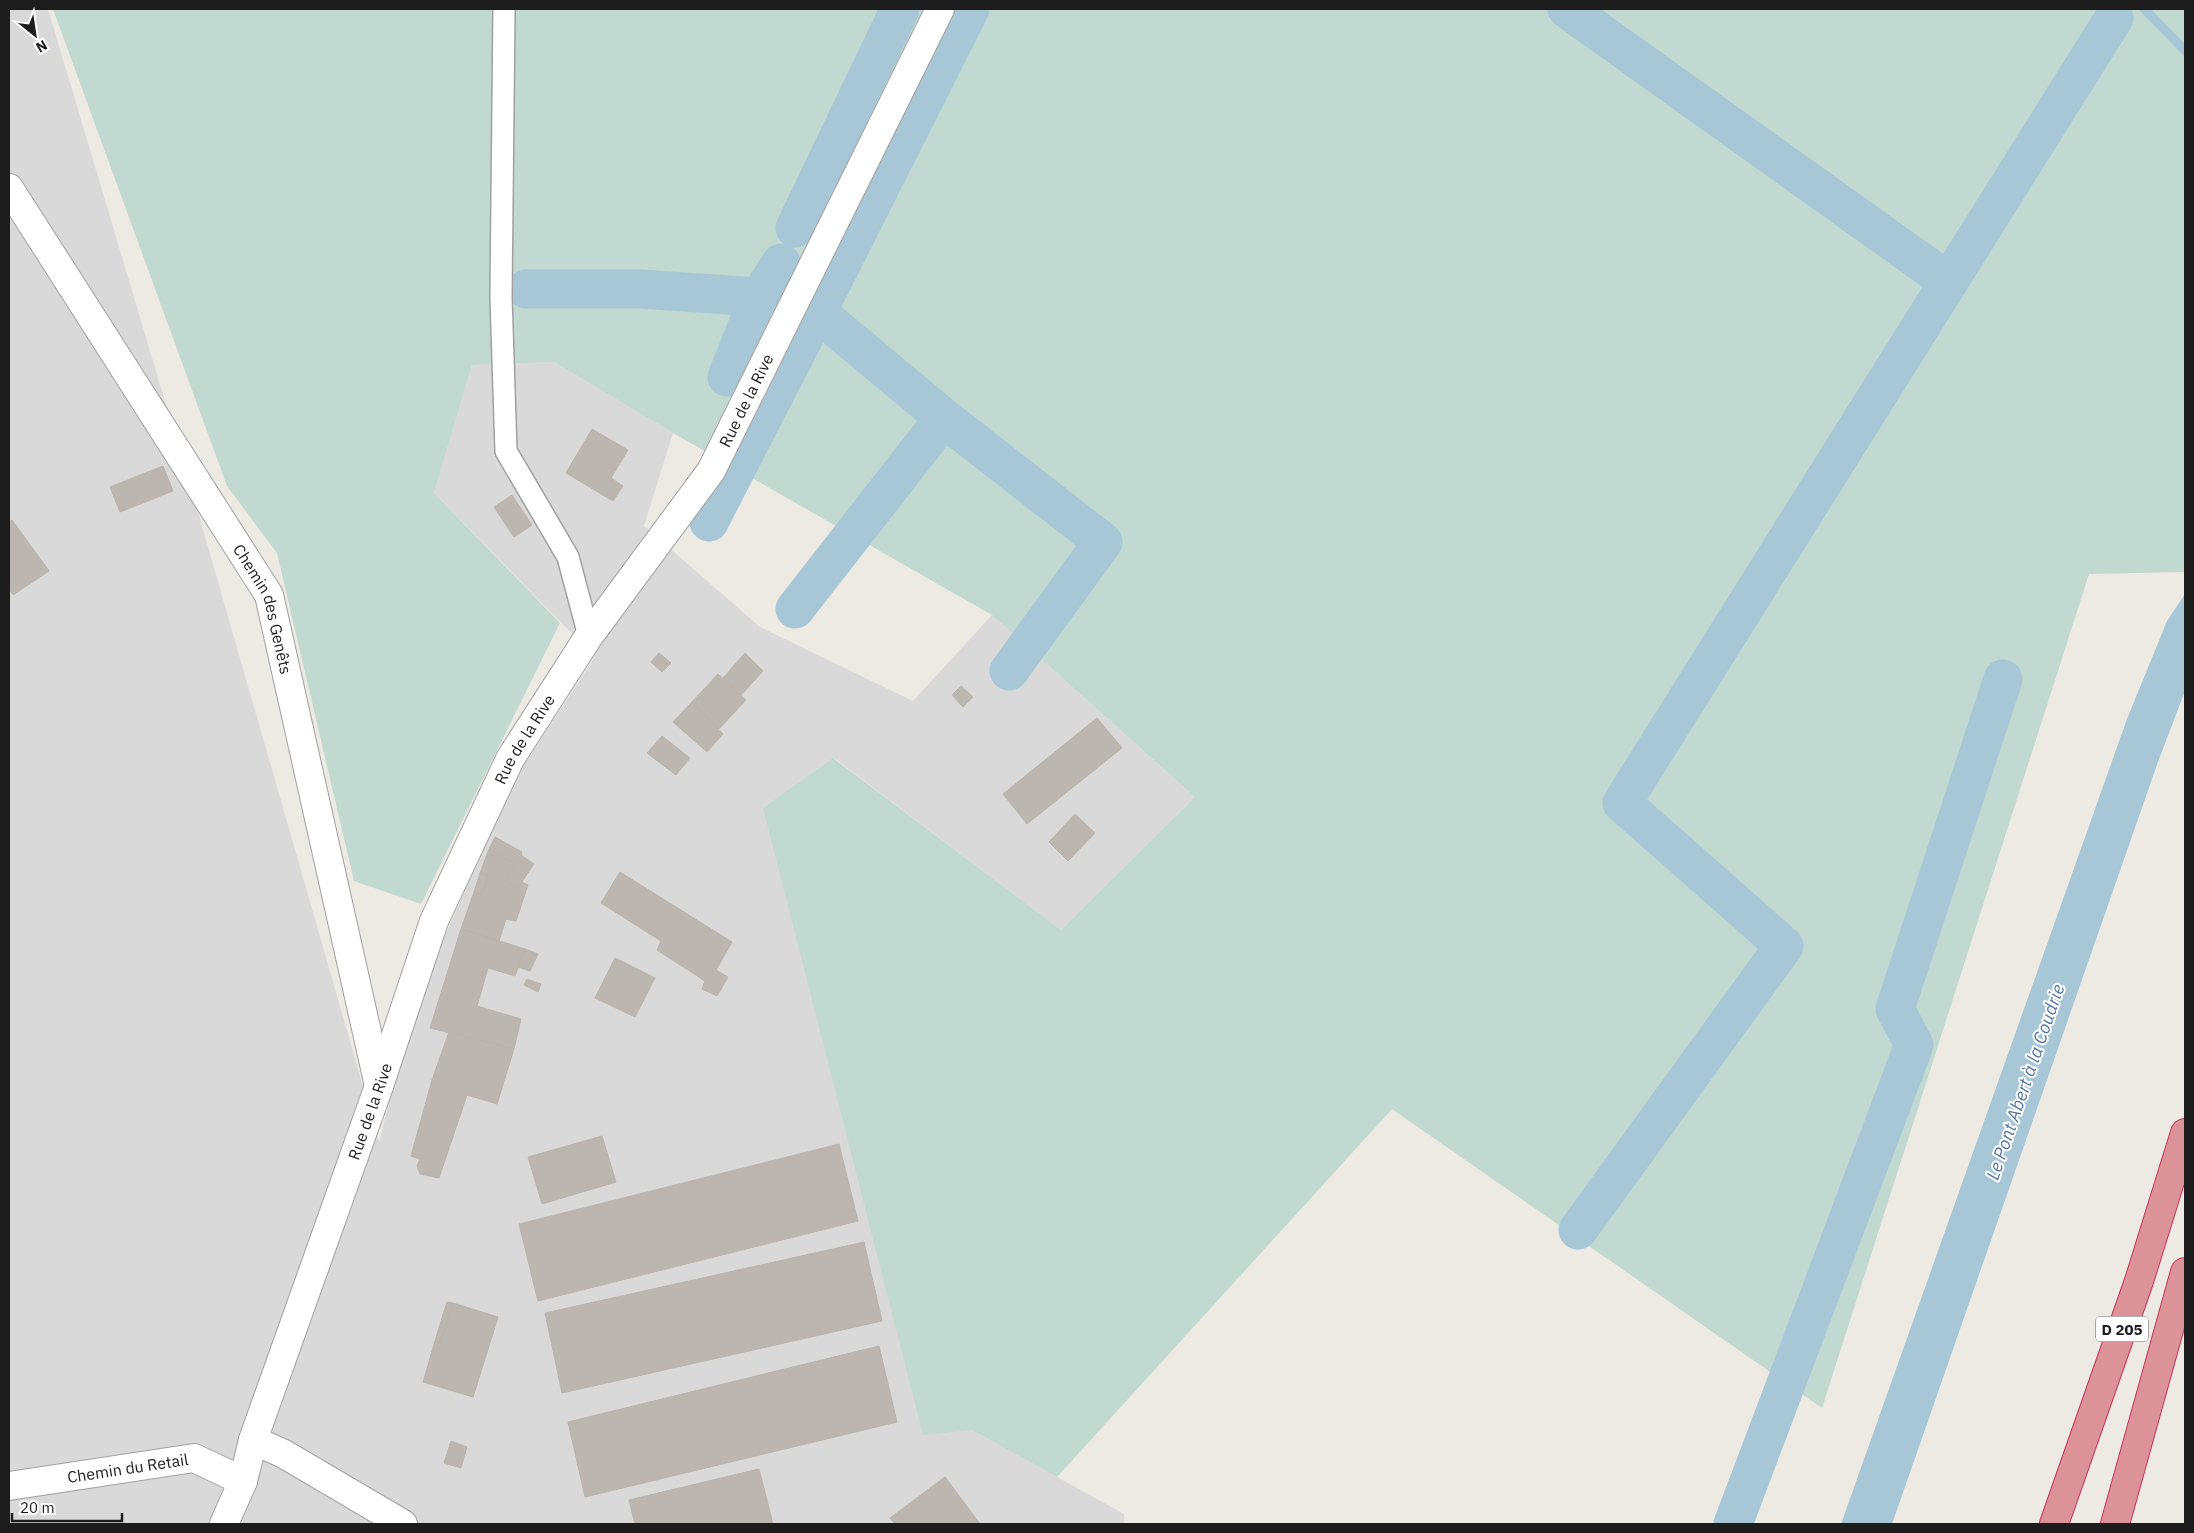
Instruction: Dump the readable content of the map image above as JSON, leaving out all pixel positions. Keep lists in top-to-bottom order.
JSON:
{
  "streets": {
    "highway": ["D 205"],
    "street": ["Rue de la Rive", "Chemin des Genêts", "Chemin du Retail"]
  },
  "crossings": [
    ["Rue de la Rive", "Chemin des Genêts"],
    ["Rue de la Rive", "Chemin du Retail"]
  ],
  "water": ["Le Pont Abert à la Coudrie"],
  "scale_bar": "20 m",
  "north": "bottom right"
}
